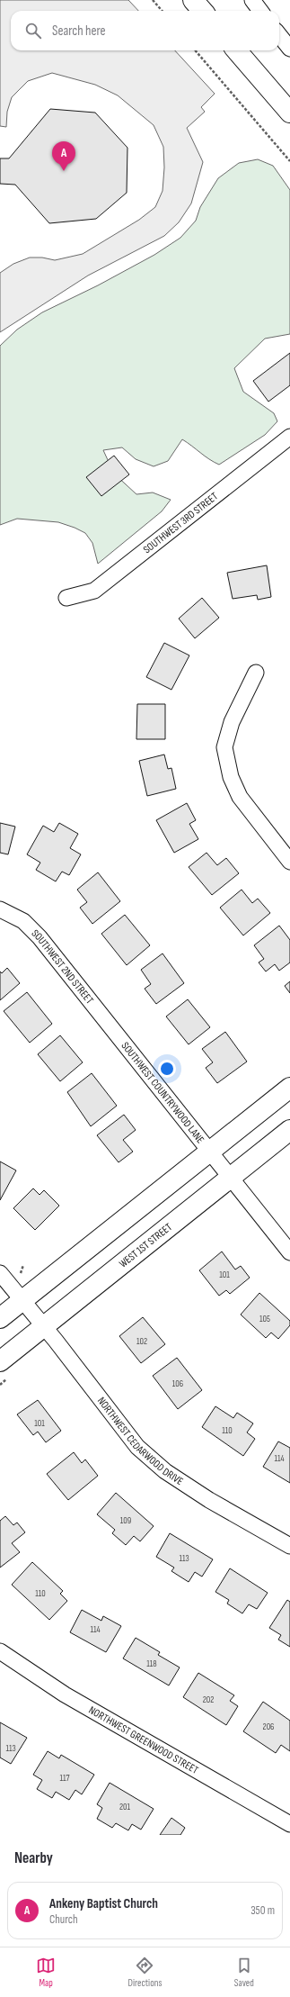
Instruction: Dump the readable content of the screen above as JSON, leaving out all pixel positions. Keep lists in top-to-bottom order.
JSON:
{
  "streets": {
    "main road": ["WEST 1ST STREET"],
    "street": [
      "SOUTHWEST 3RD STREET",
      "SOUTHWEST 2ND STREET",
      "SOUTHWEST COUNTRYWOOD LANE",
      "NORTHWEST CEDARWOOD DRIVE",
      "NORTHWEST GREENWOOD STREET"
    ]
  },
  "crossings": [
    ["SOUTHWEST 2ND STREET", "SOUTHWEST COUNTRYWOOD LANE"],
    ["SOUTHWEST COUNTRYWOOD LANE", "WEST 1ST STREET"],
    ["WEST 1ST STREET", "NORTHWEST CEDARWOOD DRIVE"]
  ],
  "house_numbers": [
    "101",
    "105",
    "102",
    "106",
    "101",
    "110",
    "114",
    "109",
    "113",
    "110",
    "114",
    "118",
    "202",
    "206",
    "113",
    "117",
    "201"
  ],
  "page": {
    "search": "Search here",
    "pins": "A",
    "heading": "Nearby",
    "list": [
      {
        "mark": "A",
        "name": "Ankeny Baptist Church",
        "note": "Church",
        "value": "350 m"
      }
    ],
    "nav": ["Map", "Directions", "Saved"]
  }
}
